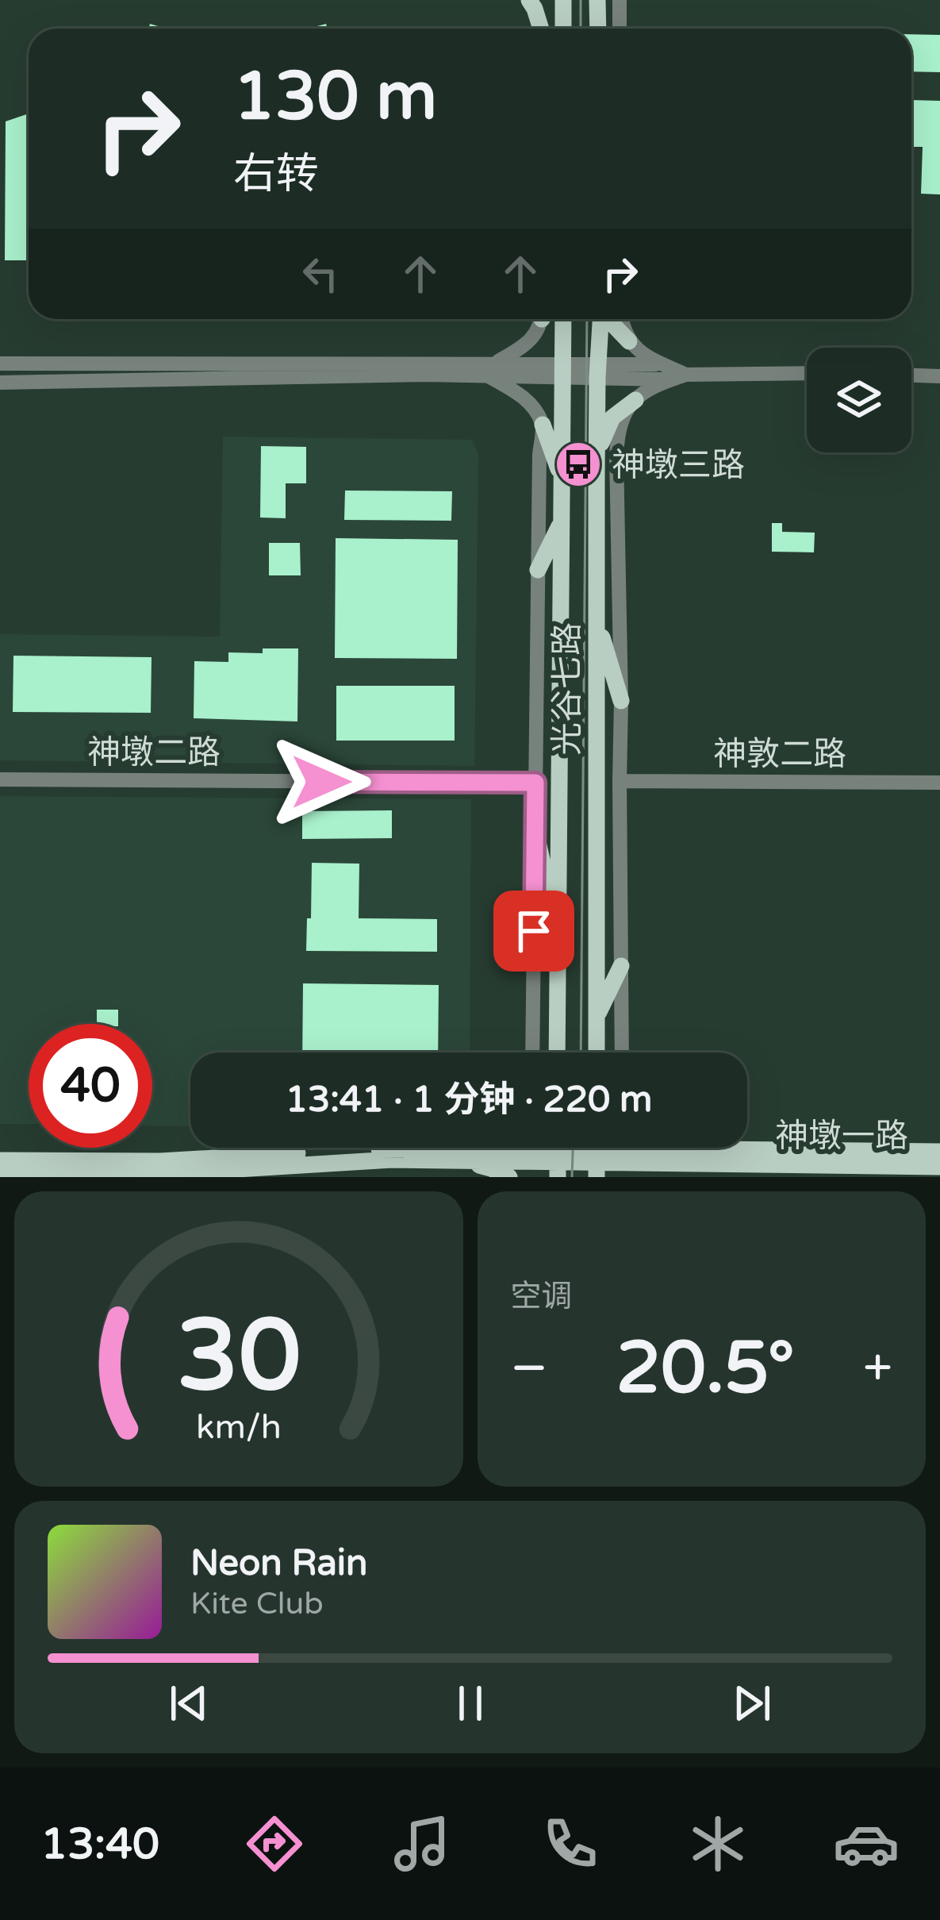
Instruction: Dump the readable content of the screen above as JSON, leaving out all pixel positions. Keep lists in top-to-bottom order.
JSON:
{
  "streets": {
    "main road": ["光谷七路", "神墩一路"],
    "street": ["神墩二路", "神敦二路"]
  },
  "places": {
    "bus stop": ["神墩三路"]
  },
  "page": {
    "turn": ["130 m", "右转"],
    "limit": "40",
    "trip": "13:41 · 1 分钟 · 220 m",
    "tile": "空调",
    "heat": ["−", "20.5°", "+"],
    "song": ["Neon Rain", "Kite Club"],
    "tabs": "13:40",
    "gauge": ["30", "km/h"]
  }
}
